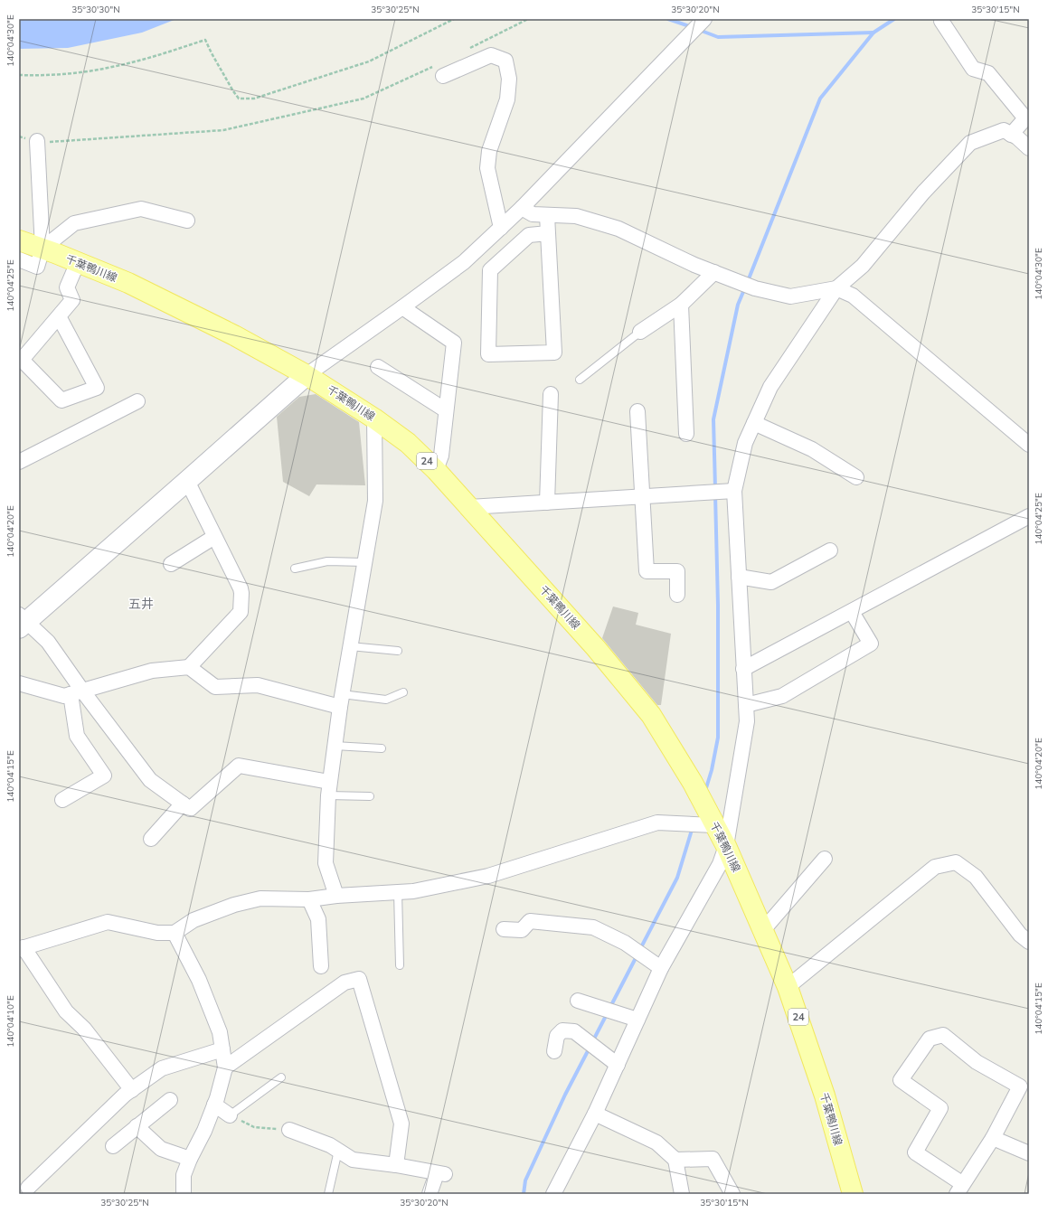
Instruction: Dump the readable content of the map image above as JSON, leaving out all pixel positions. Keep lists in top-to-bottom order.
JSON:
{
  "streets": {
    "main road": ["千葉鴨川線", "24"]
  },
  "districts": ["五井"],
  "coordinates": [
    "35°30'30\"N",
    "35°30'25\"N",
    "35°30'20\"N",
    "35°30'15\"N",
    "140°04'30\"E",
    "140°04'25\"E",
    "140°04'20\"E",
    "140°04'15\"E",
    "140°04'10\"E"
  ]
}
